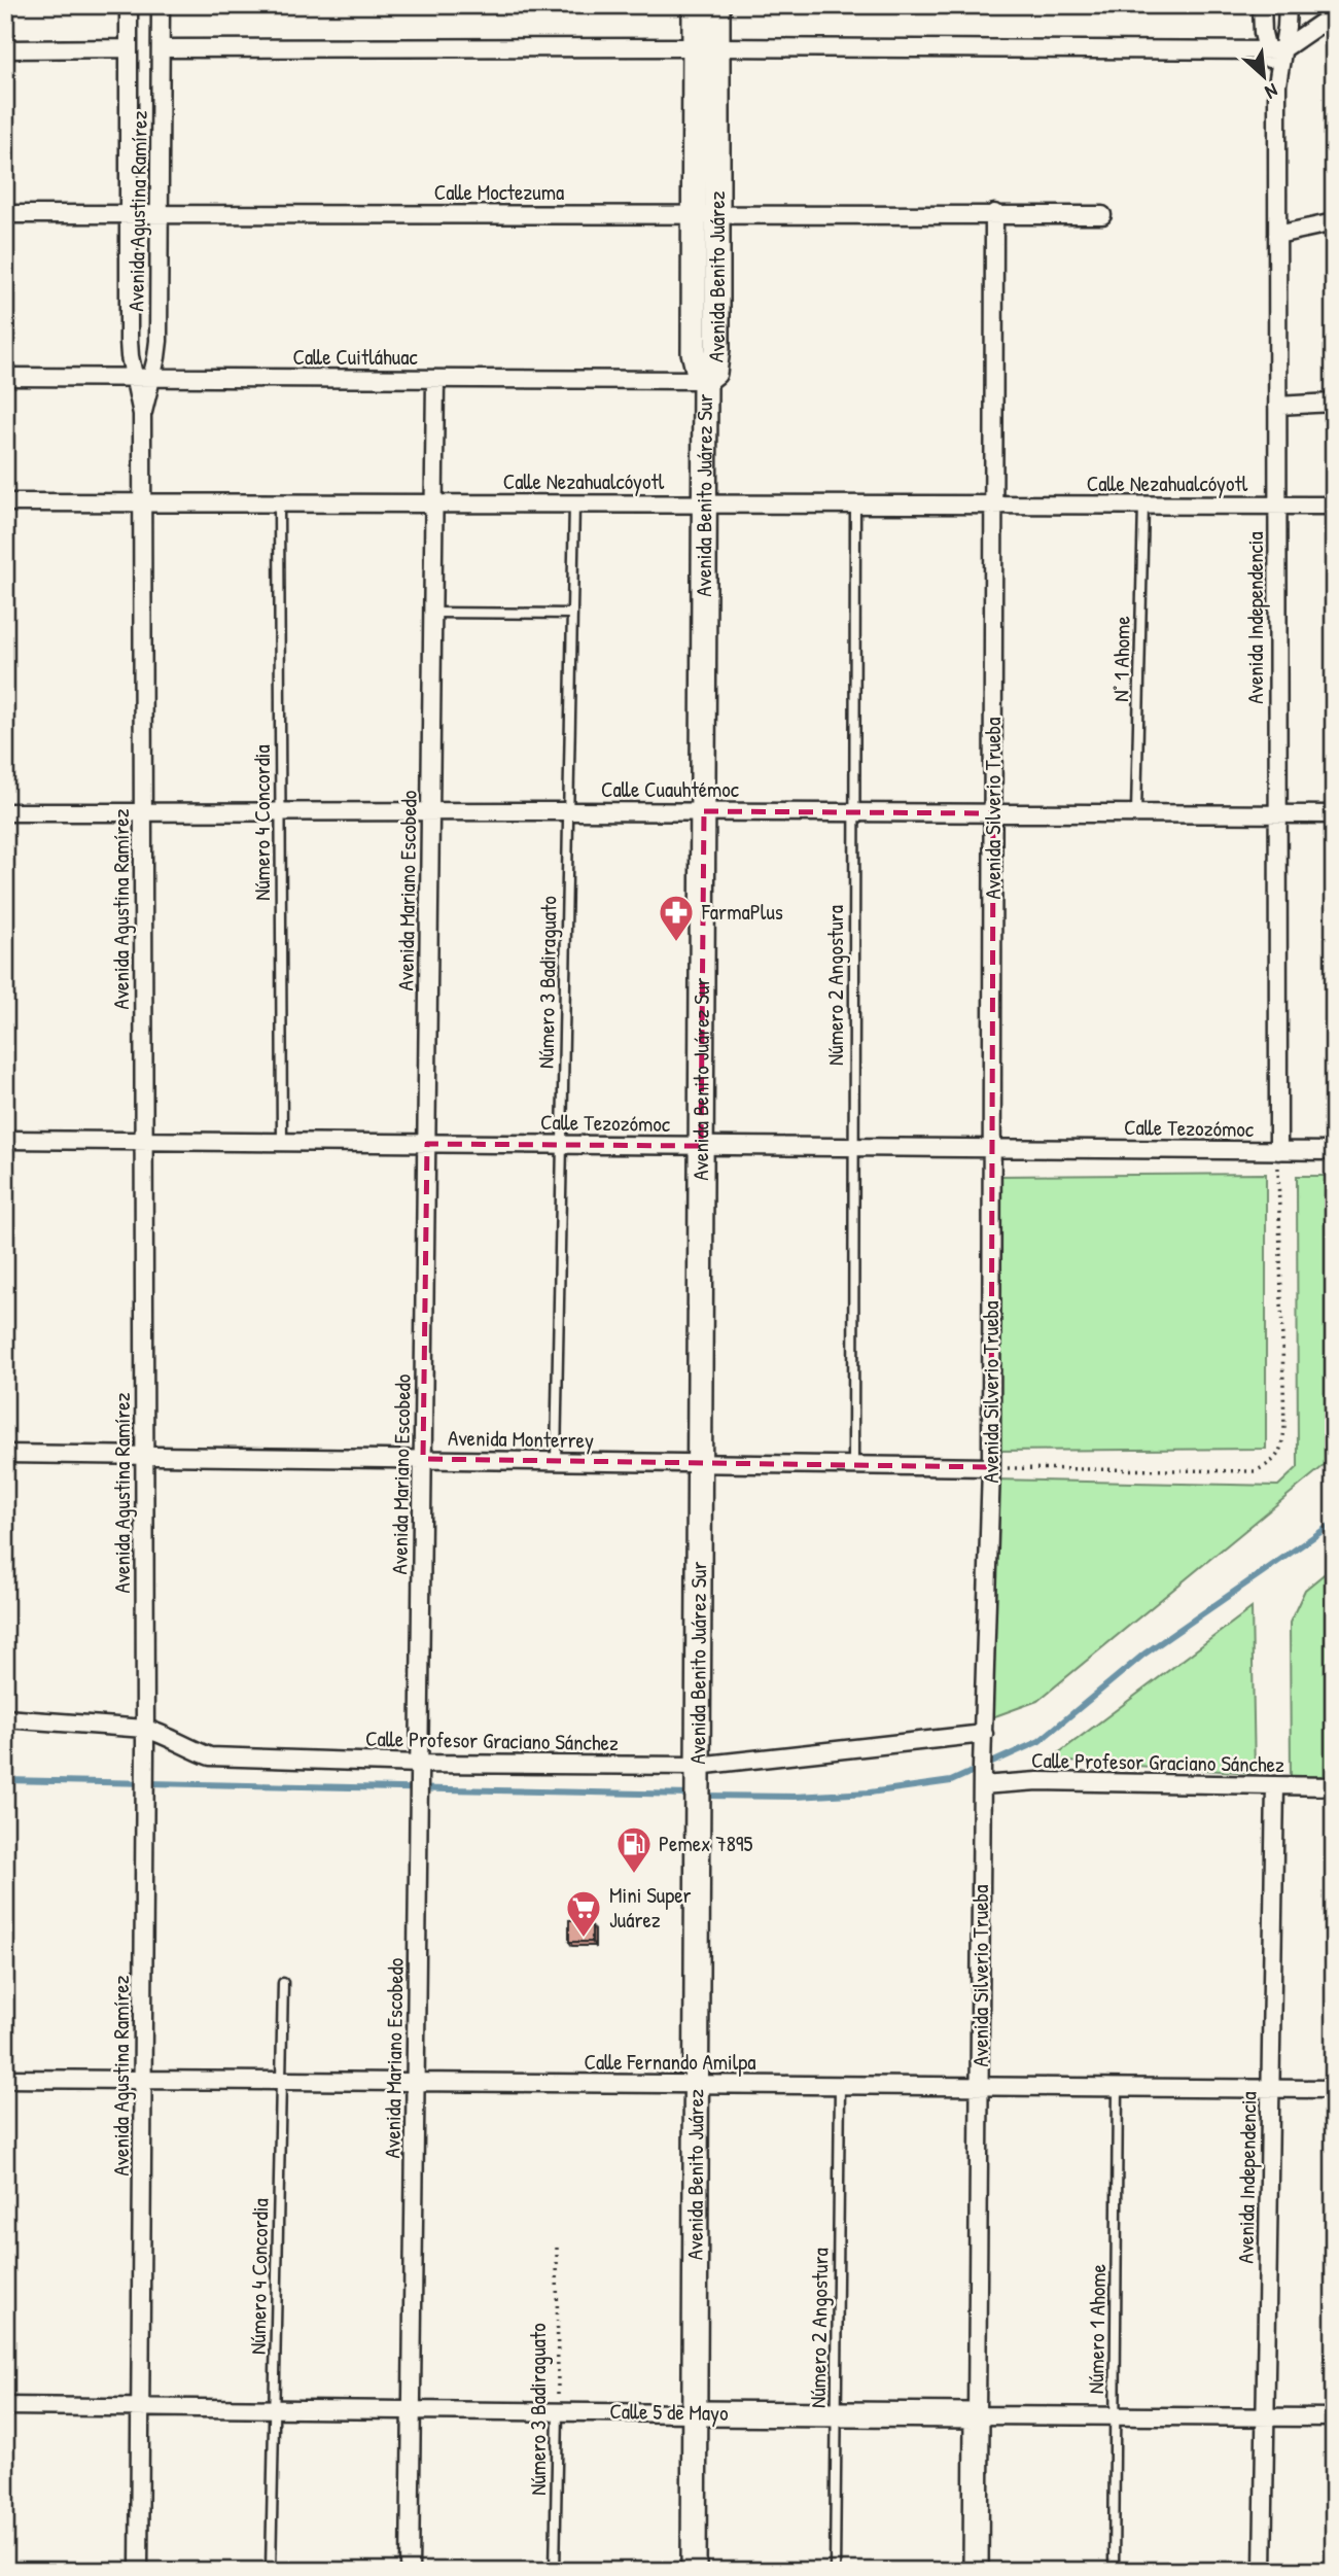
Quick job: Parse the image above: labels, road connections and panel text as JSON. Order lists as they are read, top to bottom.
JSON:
{
  "streets": {
    "street": [
      "Calle Moctezuma",
      "Avenida Agustina Ramírez",
      "Avenida Benito Juárez",
      "Calle Cuitláhuac",
      "Calle Nezahualcóyotl",
      "Avenida Benito Juárez Sur",
      "Avenida Independencia",
      "Calle Cuauhtémoc",
      "Avenida Silverio Trueba",
      "Avenida Mariano Escobedo",
      "Calle Tezozómoc",
      "Avenida Monterrey",
      "Calle Profesor Graciano Sánchez",
      "Calle Fernando Amilpa",
      "Calle 5 de Mayo"
    ],
    "lane": [
      "N° 1 Ahome",
      "Número 4 Concordia",
      "Número 3 Badiraguato",
      "Número 2 Angostura",
      "Número 1 Ahome"
    ]
  },
  "crossings": [
    ["Calle Moctezuma", "Avenida Agustina Ramírez"],
    ["Calle Moctezuma", "Avenida Benito Juárez"],
    ["Calle Moctezuma", "Avenida Silverio Trueba"],
    ["Avenida Agustina Ramírez", "Calle Cuitláhuac"],
    ["Avenida Agustina Ramírez", "Calle Nezahualcóyotl"],
    ["Avenida Agustina Ramírez", "Calle Cuauhtémoc"],
    ["Avenida Agustina Ramírez", "Calle Tezozómoc"],
    ["Avenida Agustina Ramírez", "Avenida Monterrey"],
    ["Avenida Agustina Ramírez", "Calle Profesor Graciano Sánchez"],
    ["Avenida Agustina Ramírez", "Calle Fernando Amilpa"],
    ["Avenida Agustina Ramírez", "Calle 5 de Mayo"],
    ["Avenida Benito Juárez", "Calle Cuitláhuac"],
    ["Avenida Benito Juárez", "Avenida Benito Juárez Sur"],
    ["Avenida Benito Juárez", "Calle Profesor Graciano Sánchez"],
    ["Avenida Benito Juárez", "Calle Fernando Amilpa"],
    ["Avenida Benito Juárez", "Calle 5 de Mayo"],
    ["Calle Cuitláhuac", "Avenida Benito Juárez Sur"],
    ["Calle Cuitláhuac", "Avenida Mariano Escobedo"],
    ["Calle Nezahualcóyotl", "Avenida Benito Juárez Sur"],
    ["Calle Nezahualcóyotl", "Avenida Independencia"],
    ["Calle Nezahualcóyotl", "N° 1 Ahome"],
    ["Calle Nezahualcóyotl", "Avenida Silverio Trueba"],
    ["Calle Nezahualcóyotl", "Número 4 Concordia"],
    ["Calle Nezahualcóyotl", "Avenida Mariano Escobedo"],
    ["Calle Nezahualcóyotl", "Número 3 Badiraguato"],
    ["Calle Nezahualcóyotl", "Número 2 Angostura"],
    ["Avenida Benito Juárez Sur", "Calle Cuauhtémoc"],
    ["Avenida Benito Juárez Sur", "Calle Tezozómoc"],
    ["Avenida Benito Juárez Sur", "Avenida Monterrey"],
    ["Avenida Benito Juárez Sur", "Calle Profesor Graciano Sánchez"],
    ["Avenida Independencia", "Calle Cuauhtémoc"],
    ["Avenida Independencia", "Calle Tezozómoc"],
    ["Avenida Independencia", "Calle Profesor Graciano Sánchez"],
    ["Avenida Independencia", "Calle Fernando Amilpa"],
    ["Avenida Independencia", "Calle 5 de Mayo"],
    ["N° 1 Ahome", "Calle Cuauhtémoc"],
    ["Calle Cuauhtémoc", "Avenida Silverio Trueba"],
    ["Calle Cuauhtémoc", "Número 4 Concordia"],
    ["Calle Cuauhtémoc", "Avenida Mariano Escobedo"],
    ["Calle Cuauhtémoc", "Número 3 Badiraguato"],
    ["Calle Cuauhtémoc", "Número 2 Angostura"],
    ["Avenida Silverio Trueba", "Calle Tezozómoc"],
    ["Avenida Silverio Trueba", "Avenida Monterrey"],
    ["Avenida Silverio Trueba", "Calle Profesor Graciano Sánchez"],
    ["Avenida Silverio Trueba", "Calle Fernando Amilpa"],
    ["Avenida Silverio Trueba", "Calle 5 de Mayo"],
    ["Número 4 Concordia", "Calle Tezozómoc"],
    ["Número 4 Concordia", "Calle Fernando Amilpa"],
    ["Número 4 Concordia", "Calle 5 de Mayo"],
    ["Avenida Mariano Escobedo", "Calle Tezozómoc"],
    ["Avenida Mariano Escobedo", "Avenida Monterrey"],
    ["Avenida Mariano Escobedo", "Calle Profesor Graciano Sánchez"],
    ["Avenida Mariano Escobedo", "Calle Fernando Amilpa"],
    ["Avenida Mariano Escobedo", "Calle 5 de Mayo"],
    ["Número 3 Badiraguato", "Calle Tezozómoc"],
    ["Número 3 Badiraguato", "Avenida Monterrey"],
    ["Número 3 Badiraguato", "Calle 5 de Mayo"],
    ["Número 2 Angostura", "Calle Tezozómoc"],
    ["Número 2 Angostura", "Avenida Monterrey"],
    ["Número 2 Angostura", "Calle Fernando Amilpa"],
    ["Número 2 Angostura", "Calle 5 de Mayo"],
    ["Calle Fernando Amilpa", "Número 1 Ahome"],
    ["Número 1 Ahome", "Calle 5 de Mayo"]
  ],
  "places": {
    "pharmacy": ["FarmaPlus"],
    "fuel station": ["Pemex 7895"],
    "supermarket": ["Mini Super Juárez"]
  },
  "north": "bottom right"
}
